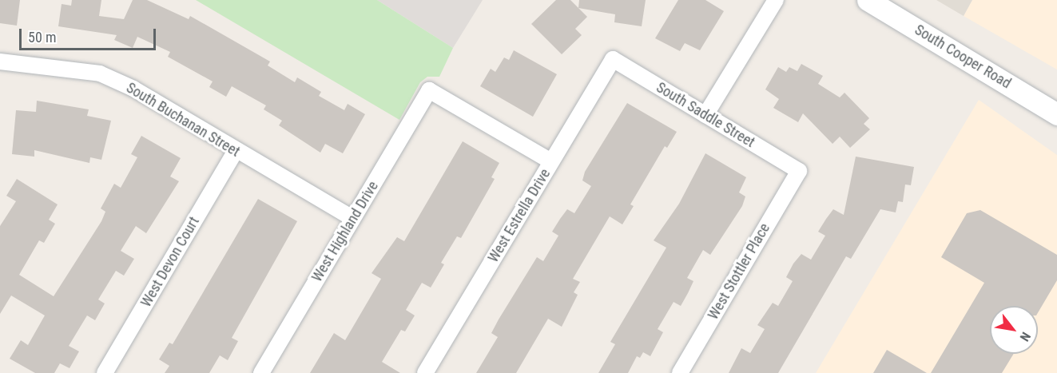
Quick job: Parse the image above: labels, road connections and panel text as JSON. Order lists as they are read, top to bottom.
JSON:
{
  "streets": {
    "main road": ["South Cooper Road"],
    "street": [
      "South Saddle Street",
      "South Buchanan Street",
      "West Estrella Drive",
      "West Highland Drive",
      "West Devon Court",
      "West Stottler Place"
    ]
  },
  "crossings": [
    ["South Saddle Street", "West Estrella Drive"],
    ["South Saddle Street", "West Stottler Place"],
    ["South Buchanan Street", "West Highland Drive"],
    ["South Buchanan Street", "West Devon Court"],
    ["West Estrella Drive", "West Highland Drive"]
  ],
  "scale_bar": "50 m",
  "north": "bottom right"
}
